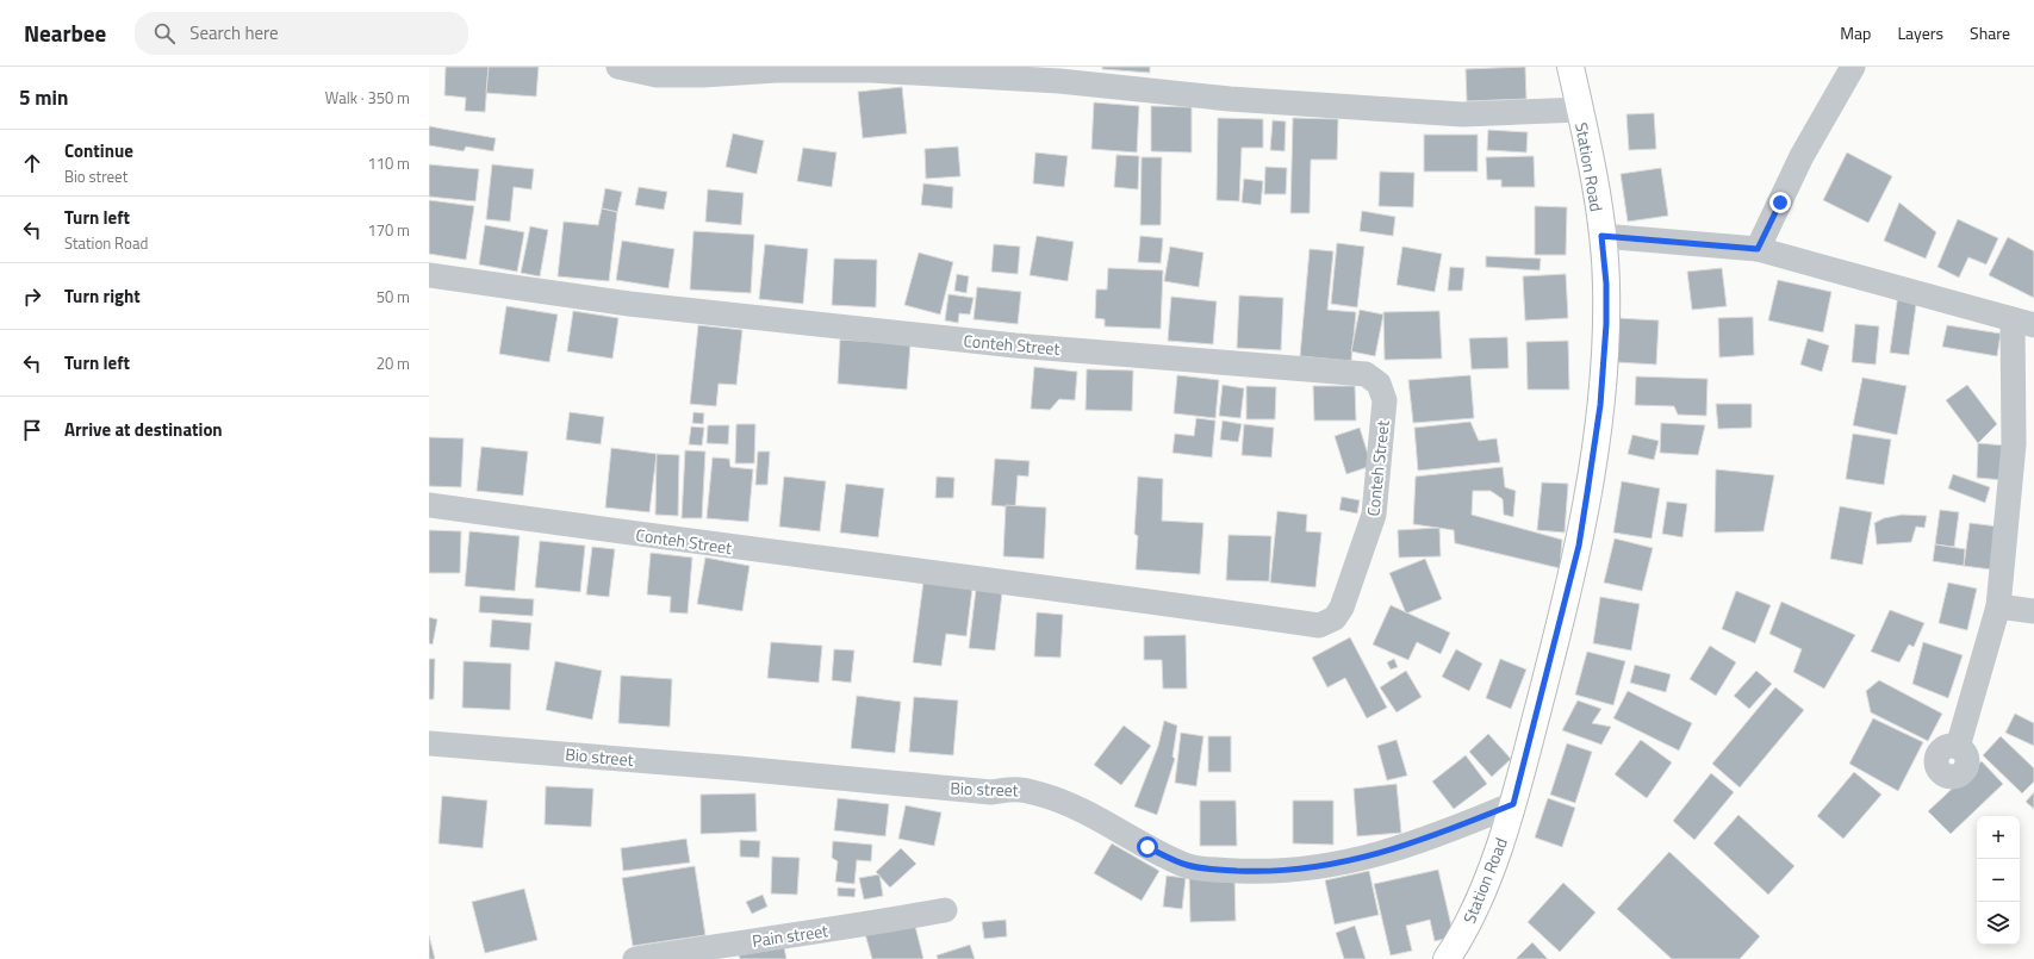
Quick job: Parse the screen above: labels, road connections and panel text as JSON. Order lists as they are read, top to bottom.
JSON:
{
  "streets": {
    "main road": ["Station Road"],
    "street": ["Conteh Street", "Bio street", "Pain street"]
  },
  "crossings": [
    ["Station Road", "Bio street"]
  ],
  "page": {
    "header": "Nearbee",
    "search": "Search here",
    "nav": ["Map", "Layers", "Share"],
    "heading": ["5 min", "Walk · 350 m"],
    "list": [
      ["Continue", "Bio street", "110 m"],
      ["Turn left", "Station Road", "170 m"],
      ["Turn right", "50 m"],
      ["Turn left", "20 m"],
      "Arrive at destination"
    ],
    "map_buttons": ["+", "−"]
  }
}
